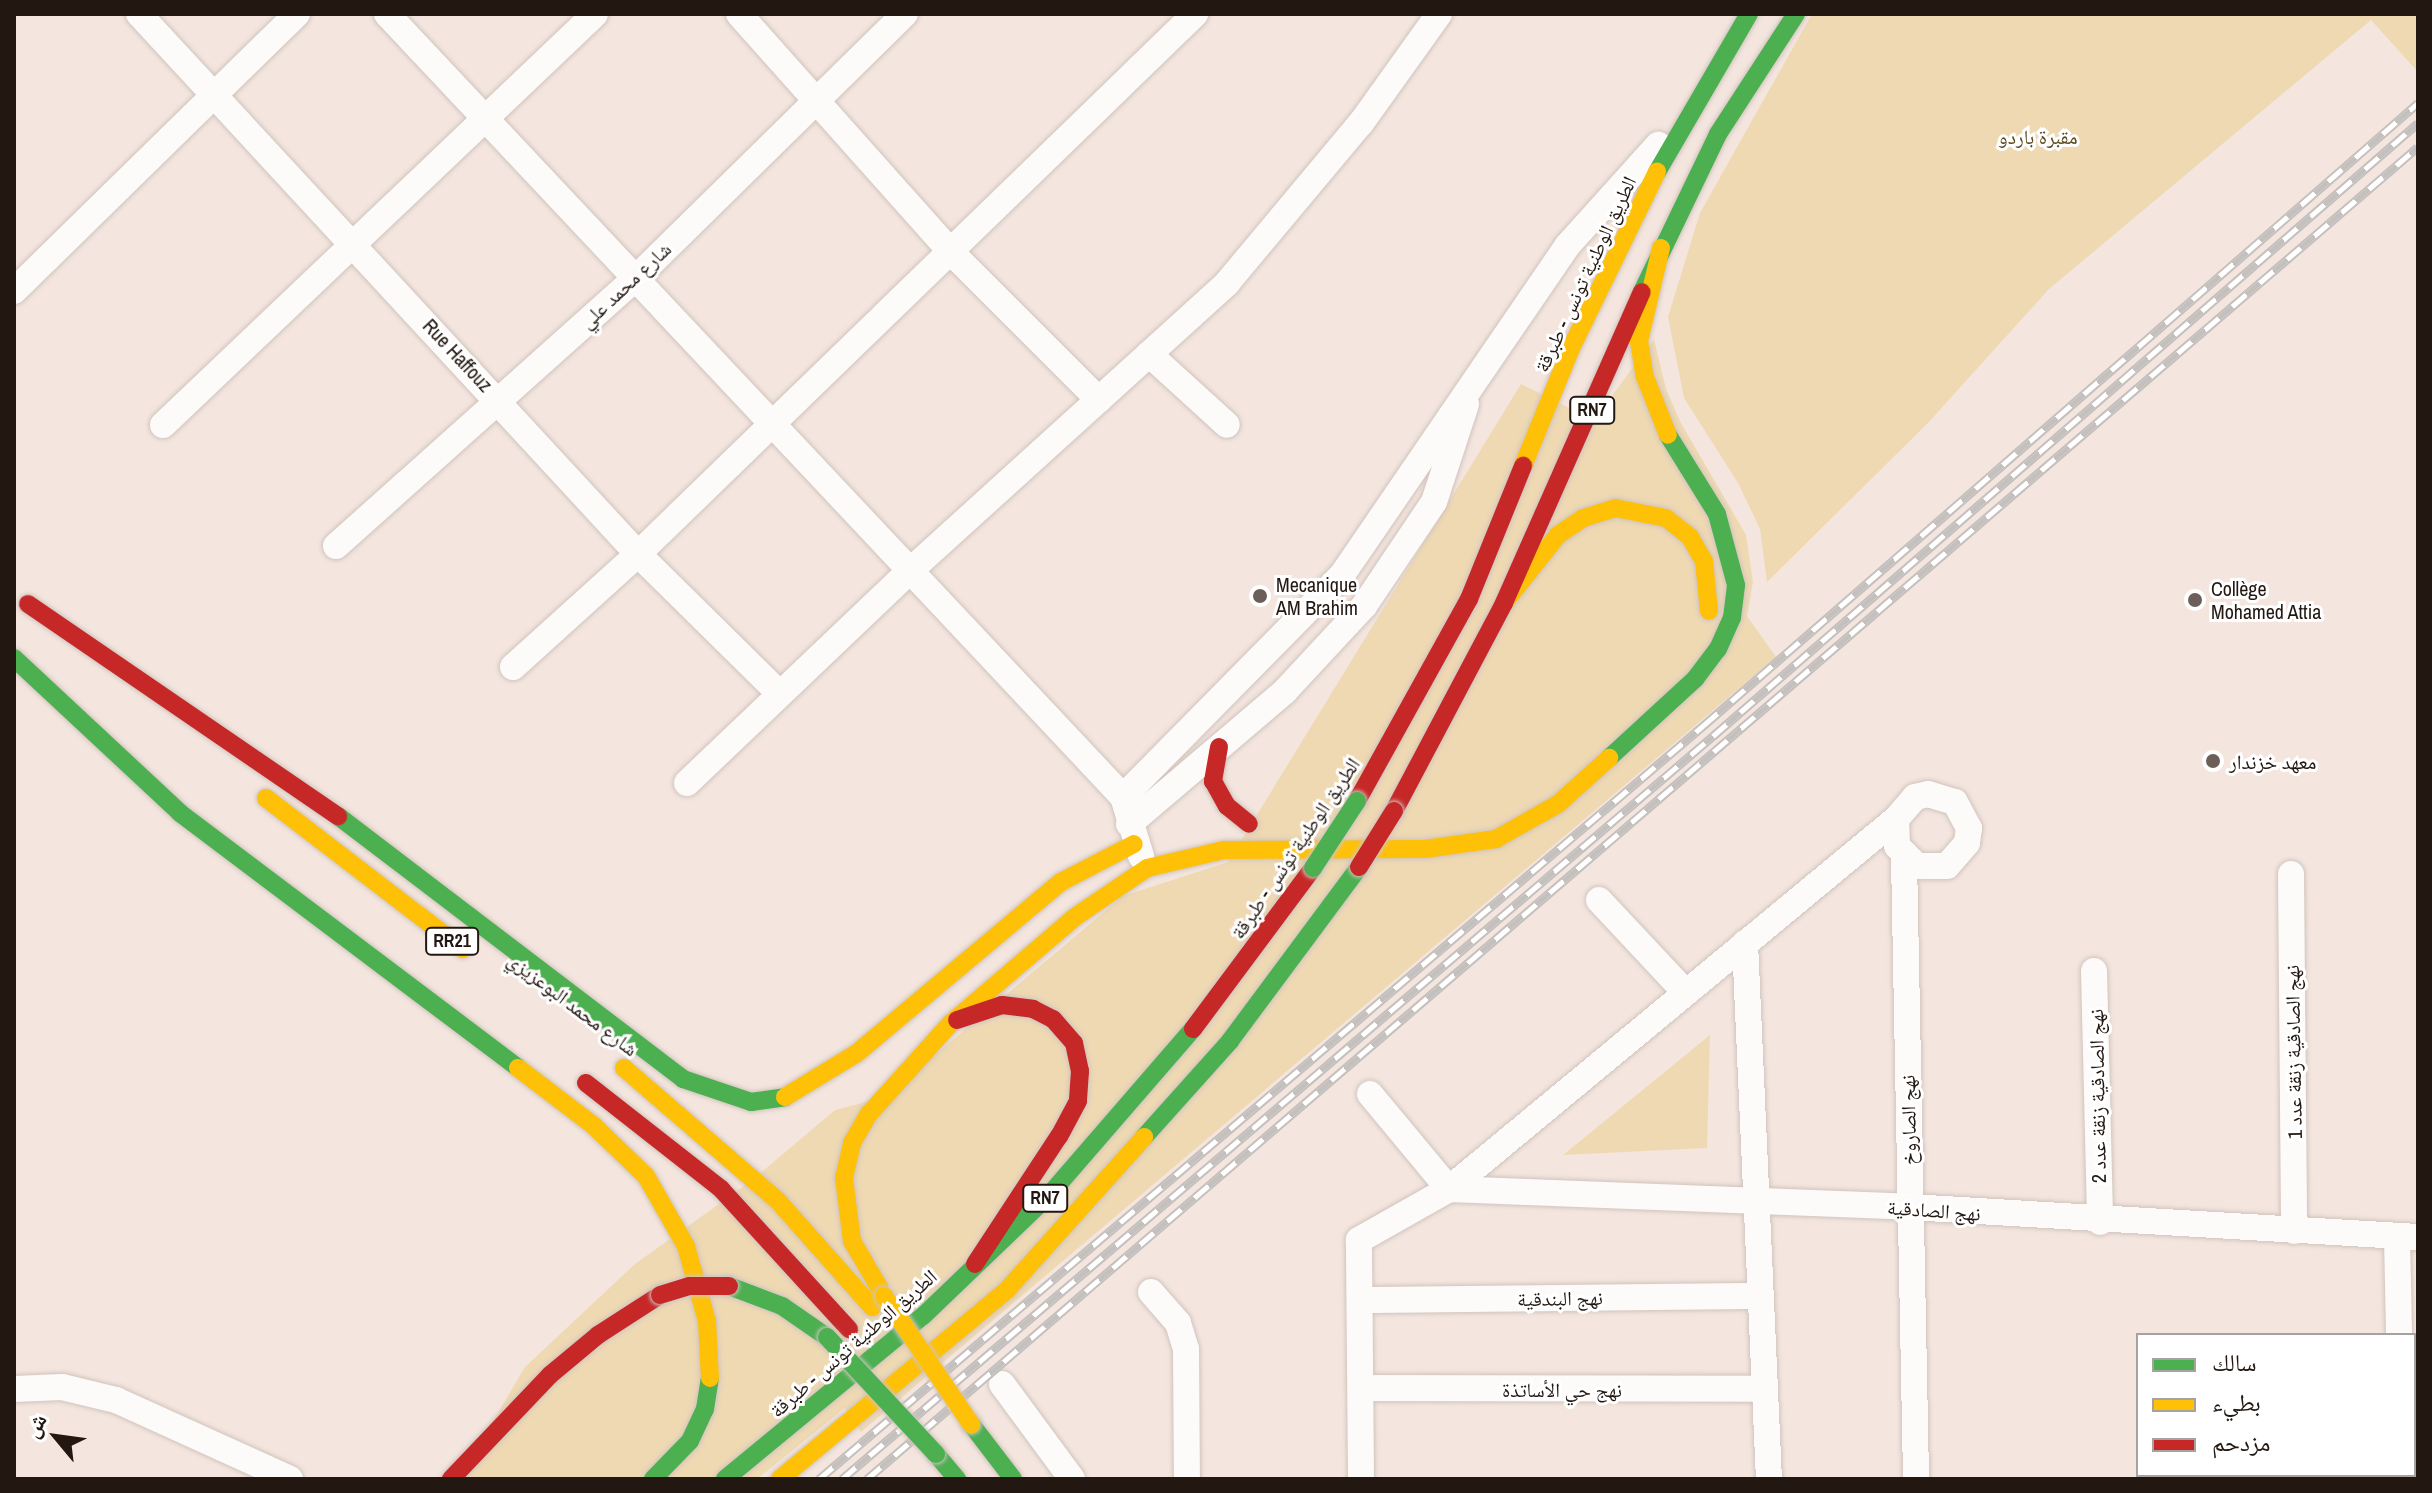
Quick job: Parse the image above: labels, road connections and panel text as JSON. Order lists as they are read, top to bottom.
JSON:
{
  "streets": {
    "main road": [
      "الطريق الوطنية تونس - طبرقة",
      "RN7",
      "RR21",
      "شارع محمد البوعزيزي"
    ],
    "street": [
      "شارع محمد علي",
      "Rue Haffouz",
      "نهج الصادقية زنقة عدد 1",
      "نهج الصادقية زنقة عدد 2",
      "نهج الصاروخ",
      "نهج الصادقية",
      "نهج البندقية",
      "نهج حي الأساتذة"
    ]
  },
  "crossings": [
    ["شارع محمد علي", "Rue Haffouz"],
    ["نهج الصادقية زنقة عدد 1", "نهج الصادقية"],
    ["نهج الصادقية زنقة عدد 2", "نهج الصادقية"],
    ["نهج الصاروخ", "نهج الصادقية"]
  ],
  "parks": ["مقبرة باردو"],
  "places": ["Mecanique AM Brahim", "Collège Mohamed Attia", "معهد خزندار"],
  "legend": ["سالك", "بطيء", "مزدحم"],
  "north": "top left"
}
